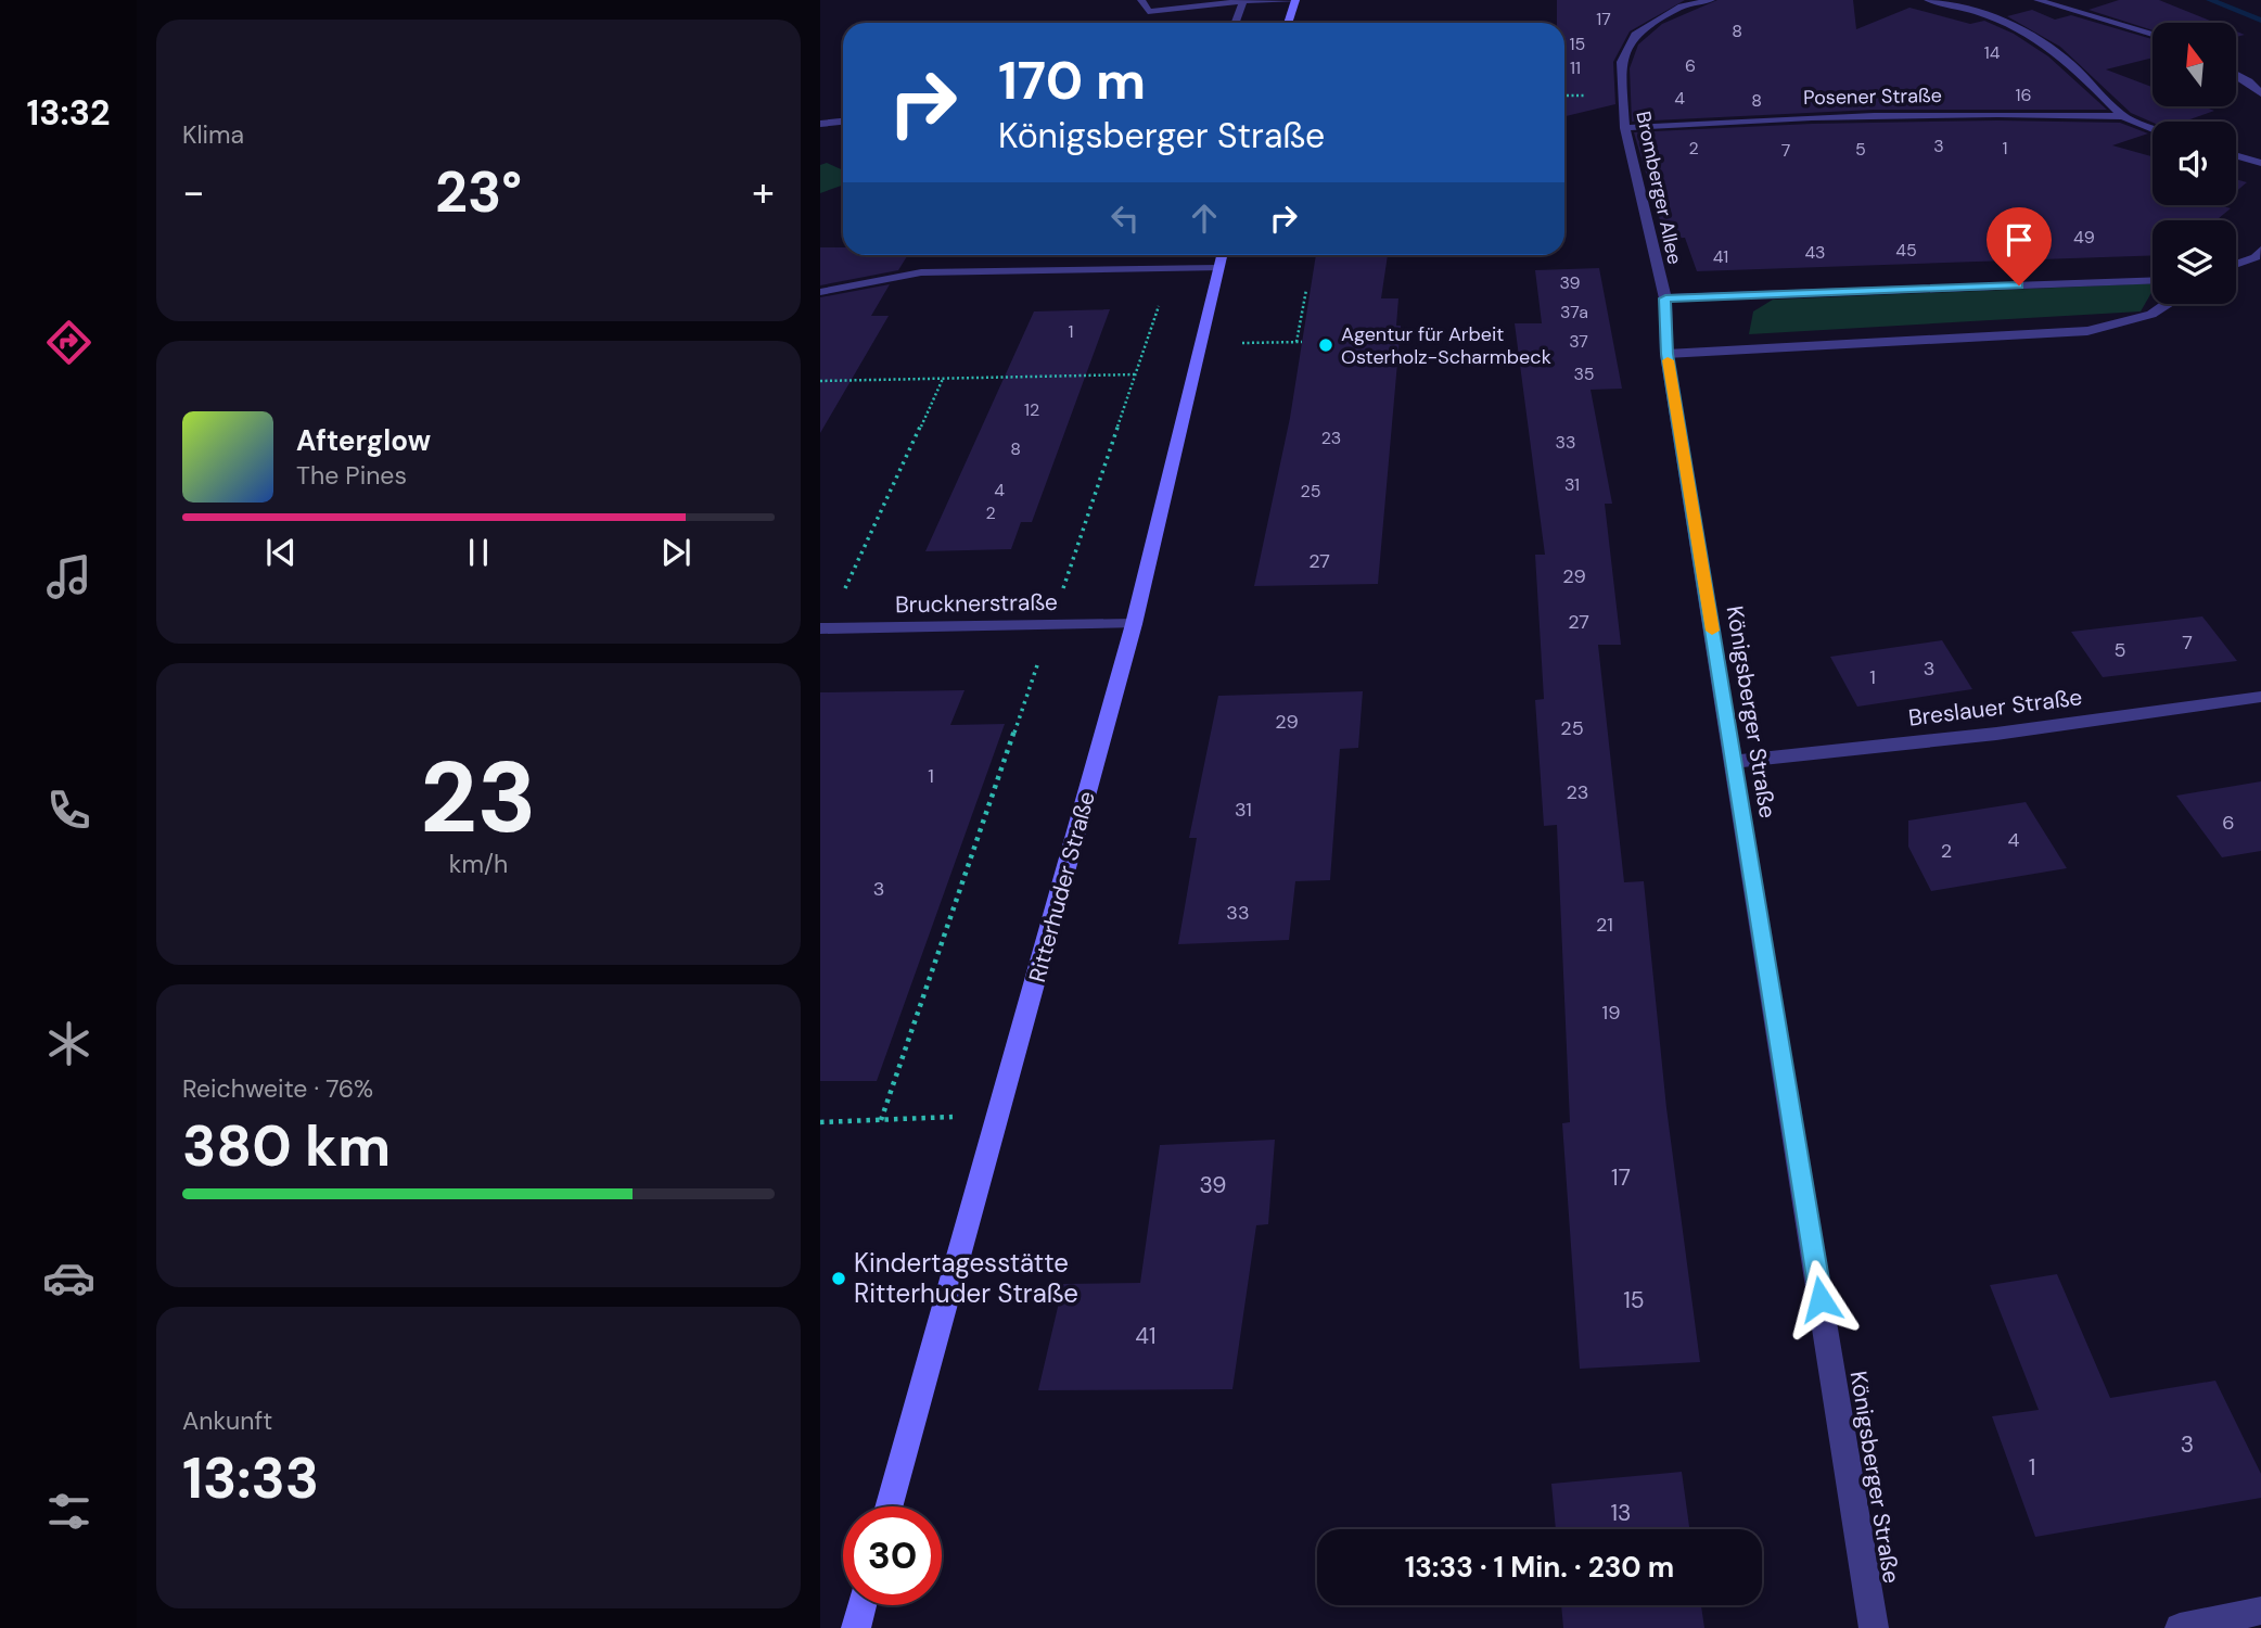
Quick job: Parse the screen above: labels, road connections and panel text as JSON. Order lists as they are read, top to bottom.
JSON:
{
  "streets": {
    "street": [
      "Posener Straße",
      "Bromberger Allee",
      "Brucknerstraße",
      "Breslauer Straße",
      "Königsberger Straße",
      "Ritterhuder Straße"
    ]
  },
  "crossings": [
    ["Posener Straße", "Bromberger Allee"],
    ["Bromberger Allee", "Königsberger Straße"],
    ["Brucknerstraße", "Ritterhuder Straße"],
    ["Breslauer Straße", "Königsberger Straße"]
  ],
  "places": ["Agentur für Arbeit Osterholz-Scharmbeck", "Kindertagesstätte Ritterhuder Straße"],
  "house_numbers": [
    "17",
    "8",
    "15",
    "14",
    "6",
    "11",
    "16",
    "4",
    "8",
    "3",
    "2",
    "1",
    "5",
    "7",
    "49",
    "45",
    "43",
    "41",
    "39",
    "37a",
    "1",
    "37",
    "35",
    "12",
    "23",
    "33",
    "8",
    "31",
    "4",
    "25",
    "2",
    "27",
    "29",
    "27",
    "7",
    "5",
    "3",
    "1",
    "29",
    "25",
    "1",
    "23",
    "31",
    "6",
    "4",
    "2",
    "3",
    "33",
    "21",
    "19",
    "17",
    "39",
    "15",
    "41",
    "3",
    "1",
    "13"
  ],
  "north": "top",
  "page": {
    "tabs": "13:32",
    "tile": [
      "Klima",
      ["23", "km/h"],
      ["Reichweite · 76%", "380 km"],
      ["Ankunft", "13:33"]
    ],
    "turn": ["170 m", "Königsberger Straße"],
    "heat": ["−", "23°", "+"],
    "song": ["Afterglow", "The Pines"],
    "limit": "30",
    "trip": "13:33 · 1 Min. · 230 m"
  }
}
